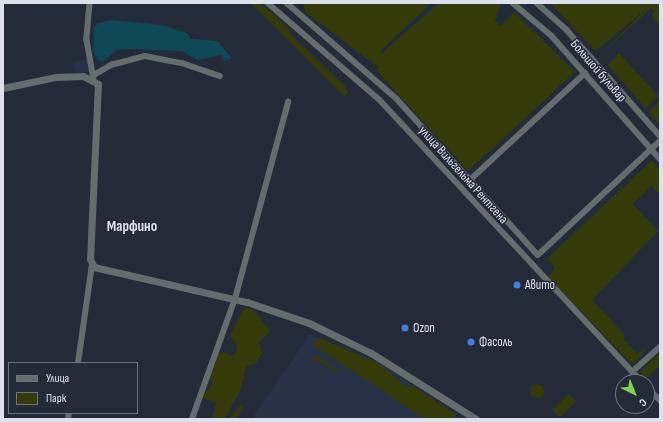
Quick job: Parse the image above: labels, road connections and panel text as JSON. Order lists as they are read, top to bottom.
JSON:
{
  "streets": {
    "street": ["Большой бульвар", "улица Вильгельма Рентгена"]
  },
  "crossings": [
    ["Большой бульвар", "улица Вильгельма Рентгена"]
  ],
  "districts": ["Марфино"],
  "places": ["Авито", "Ozon", "Фасоль"],
  "legend": ["Улица", "Парк"],
  "north": "bottom right"
}
